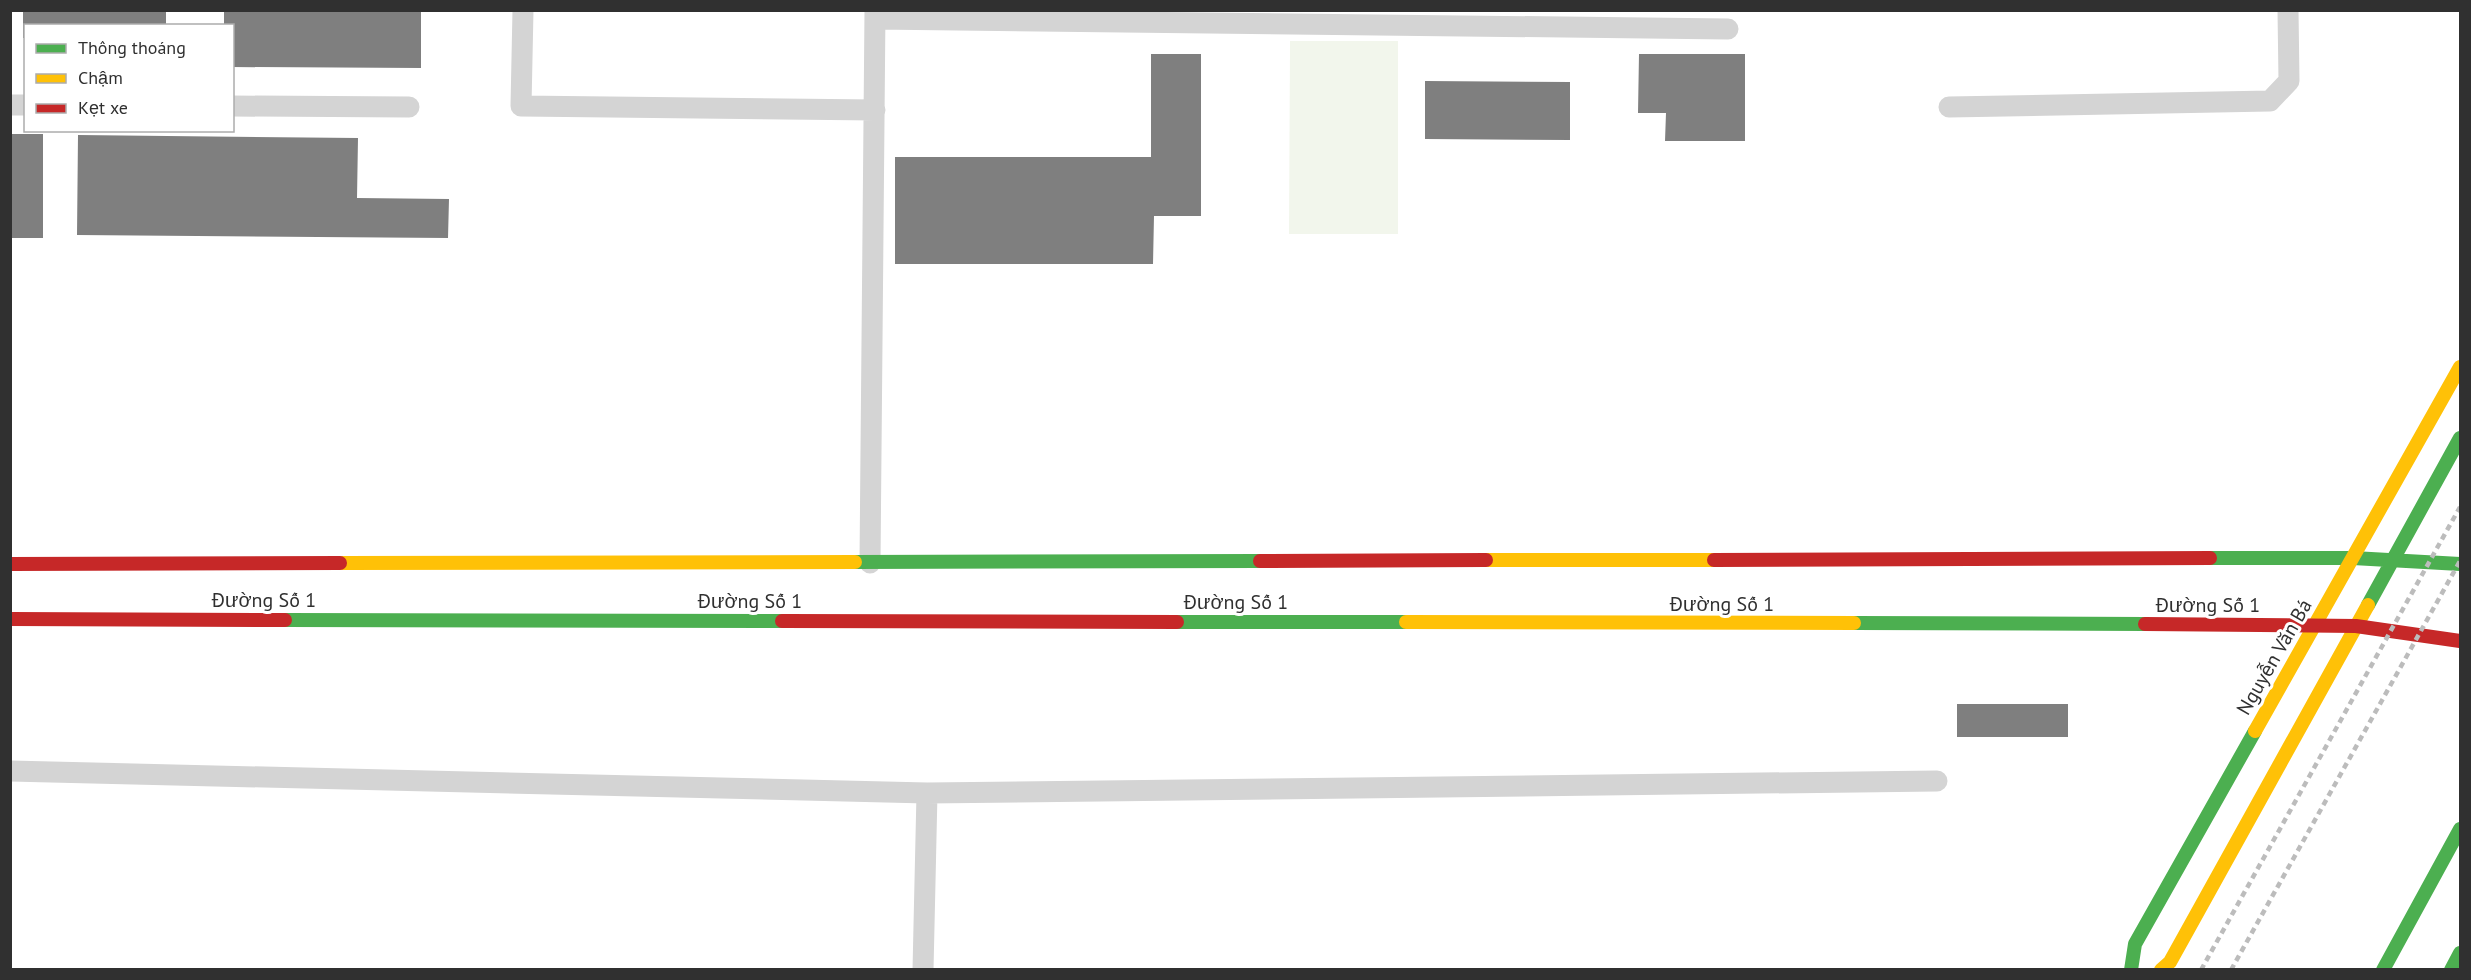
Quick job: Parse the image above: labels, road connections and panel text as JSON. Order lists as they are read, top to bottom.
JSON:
{
  "streets": {
    "main road": ["Đường Số 1", "Nguyễn Văn Bá"]
  },
  "crossings": [
    ["Đường Số 1", "Nguyễn Văn Bá"]
  ],
  "legend": ["Thông thoáng", "Chậm", "Kẹt xe"]
}
